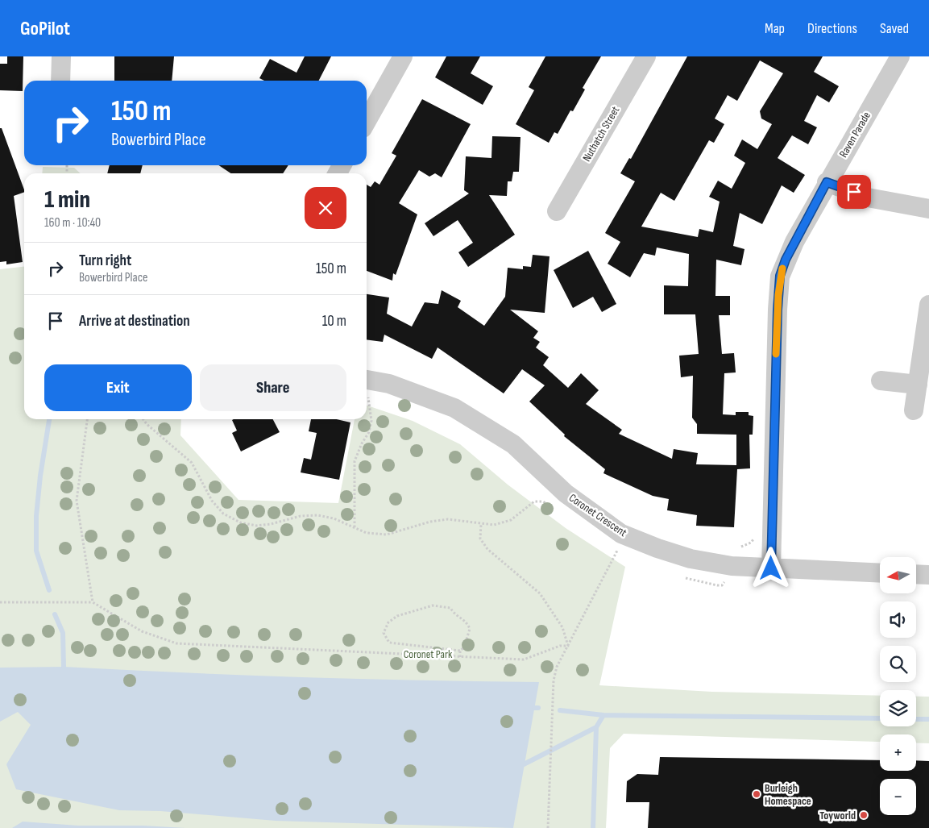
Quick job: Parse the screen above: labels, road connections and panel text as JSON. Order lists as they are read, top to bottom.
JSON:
{
  "streets": {
    "street": ["Nuthatch Street", "Raven Parade", "Coronet Crescent"]
  },
  "crossings": [
    ["Raven Parade", "Coronet Crescent"]
  ],
  "parks": ["Coronet Park"],
  "places": ["Burleigh Homespace", "Toyworld"],
  "north": "left",
  "page": {
    "header": "GoPilot",
    "nav": ["Map", "Directions", "Saved"],
    "turn": ["150 m", "Bowerbird Place"],
    "heading": ["1 min", "160 m · 10:40"],
    "list": [
      {
        "name": "Turn right",
        "note": "Bowerbird Place",
        "value": "150 m"
      },
      {
        "name": "Arrive at destination",
        "value": "10 m"
      }
    ],
    "buttons": ["Exit", "Share"],
    "map_buttons": ["+", "−"]
  }
}
